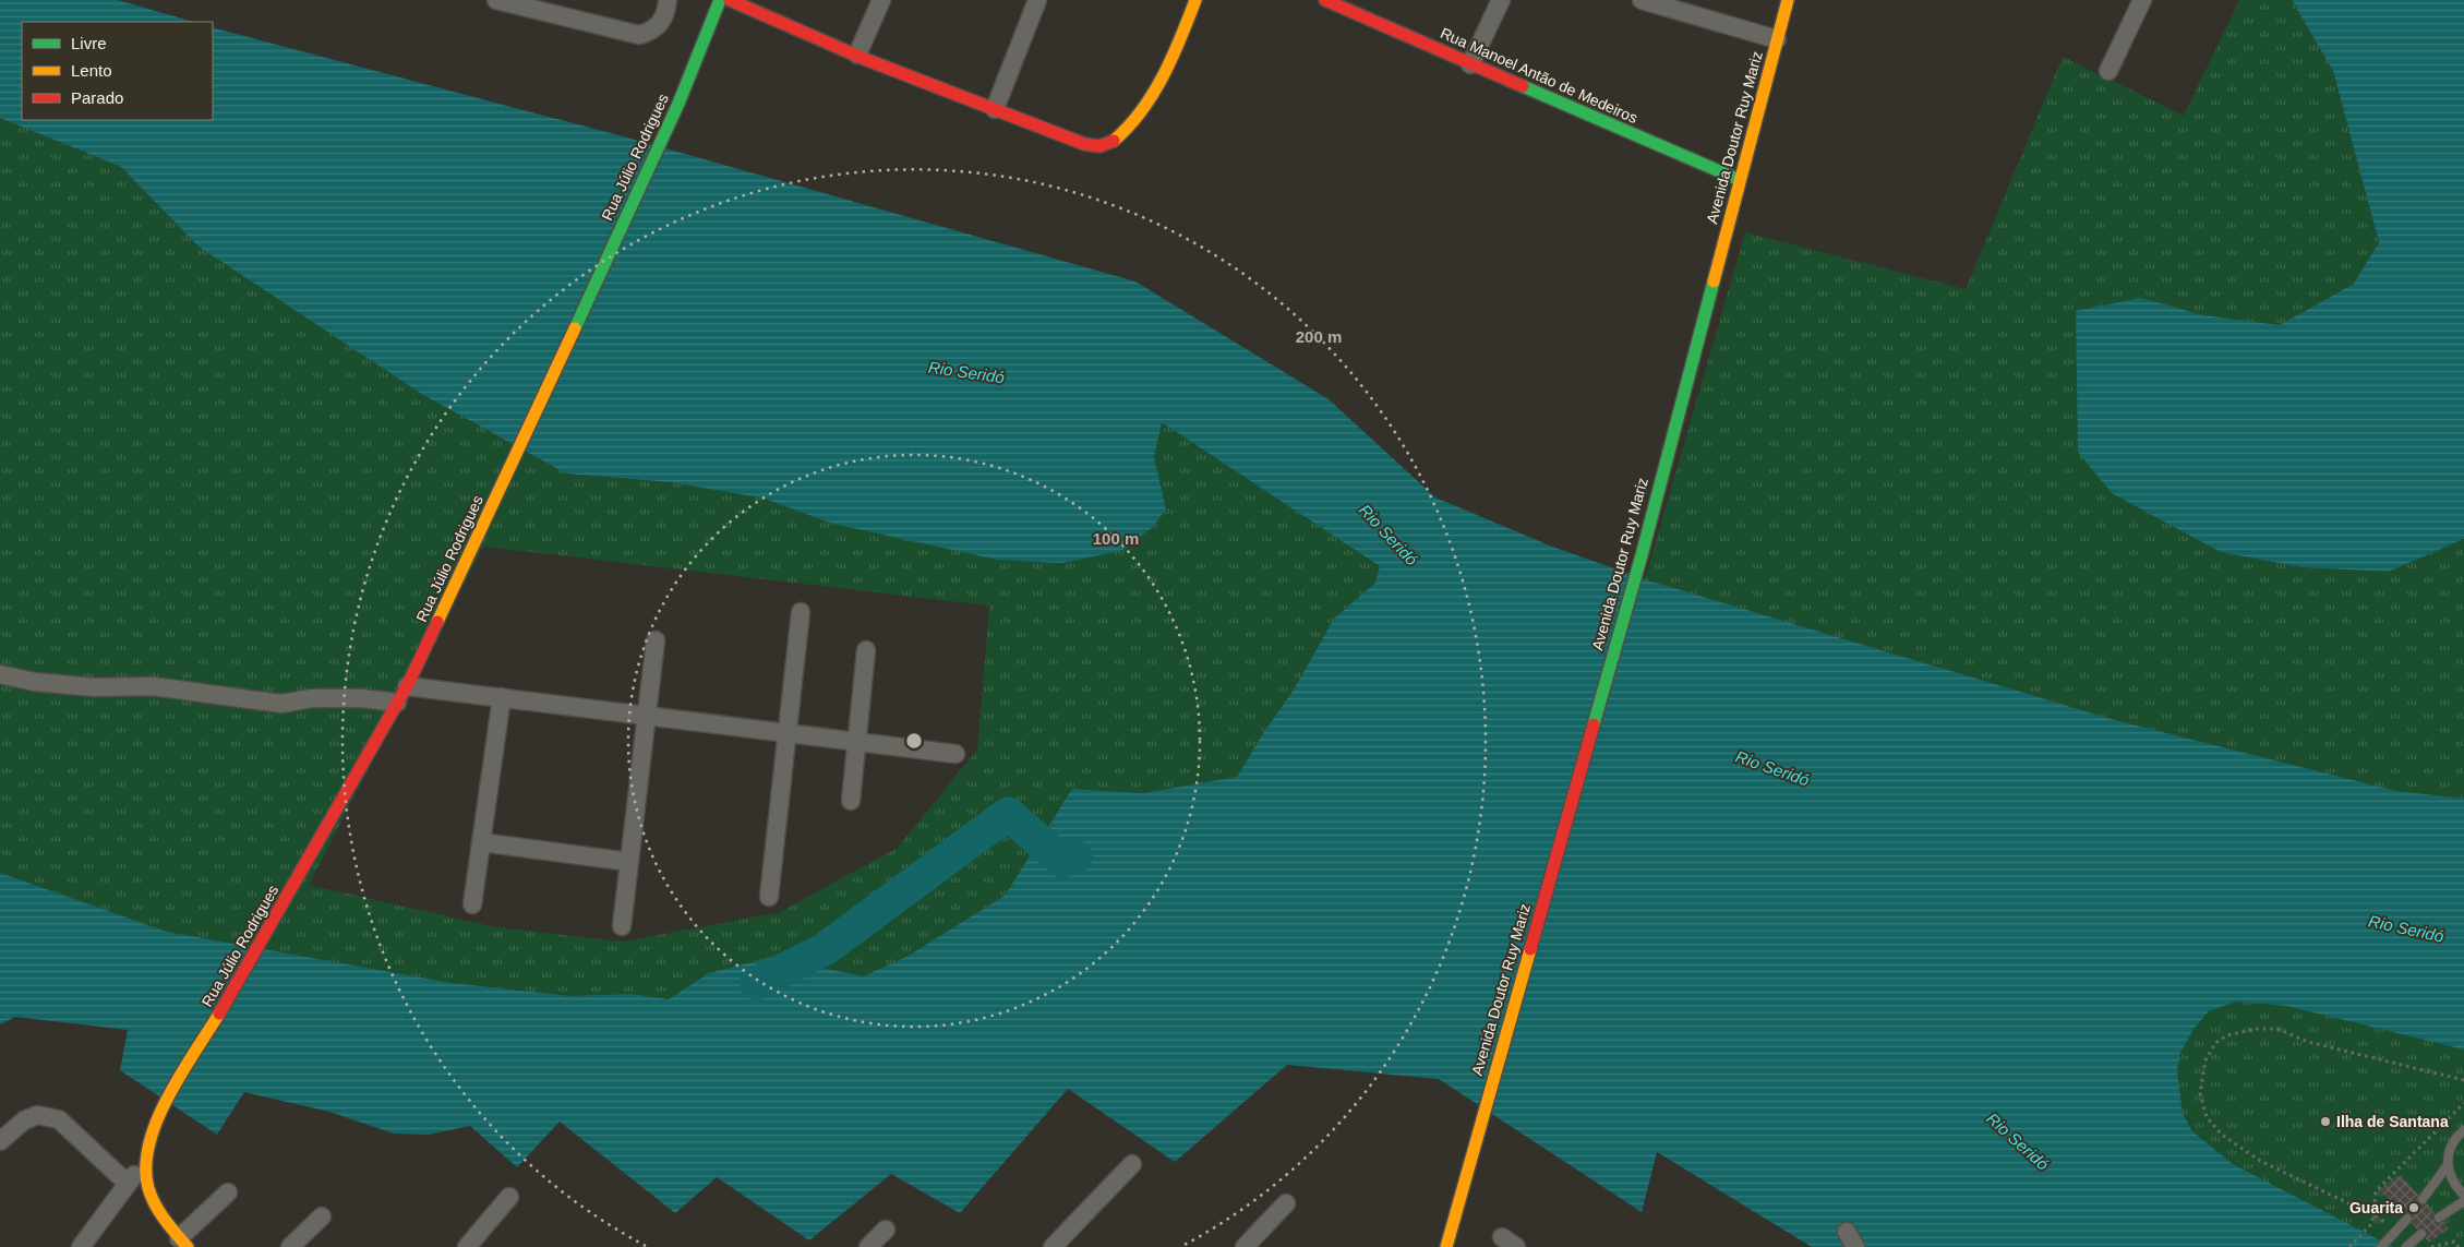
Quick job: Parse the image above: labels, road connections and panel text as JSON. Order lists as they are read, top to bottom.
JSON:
{
  "streets": {
    "main road": ["Rua Manoel Antão de Medeiros", "Avenida Doutor Ruy Mariz", "Rua Júlio Rodrigues"]
  },
  "crossings": [
    ["Rua Manoel Antão de Medeiros", "Avenida Doutor Ruy Mariz"]
  ],
  "water": ["Rio Seridó"],
  "places": ["Ilha de Santana", "Guarita"],
  "legend": ["Livre", "Lento", "Parado"],
  "rings": ["200 m", "100 m"]
}
